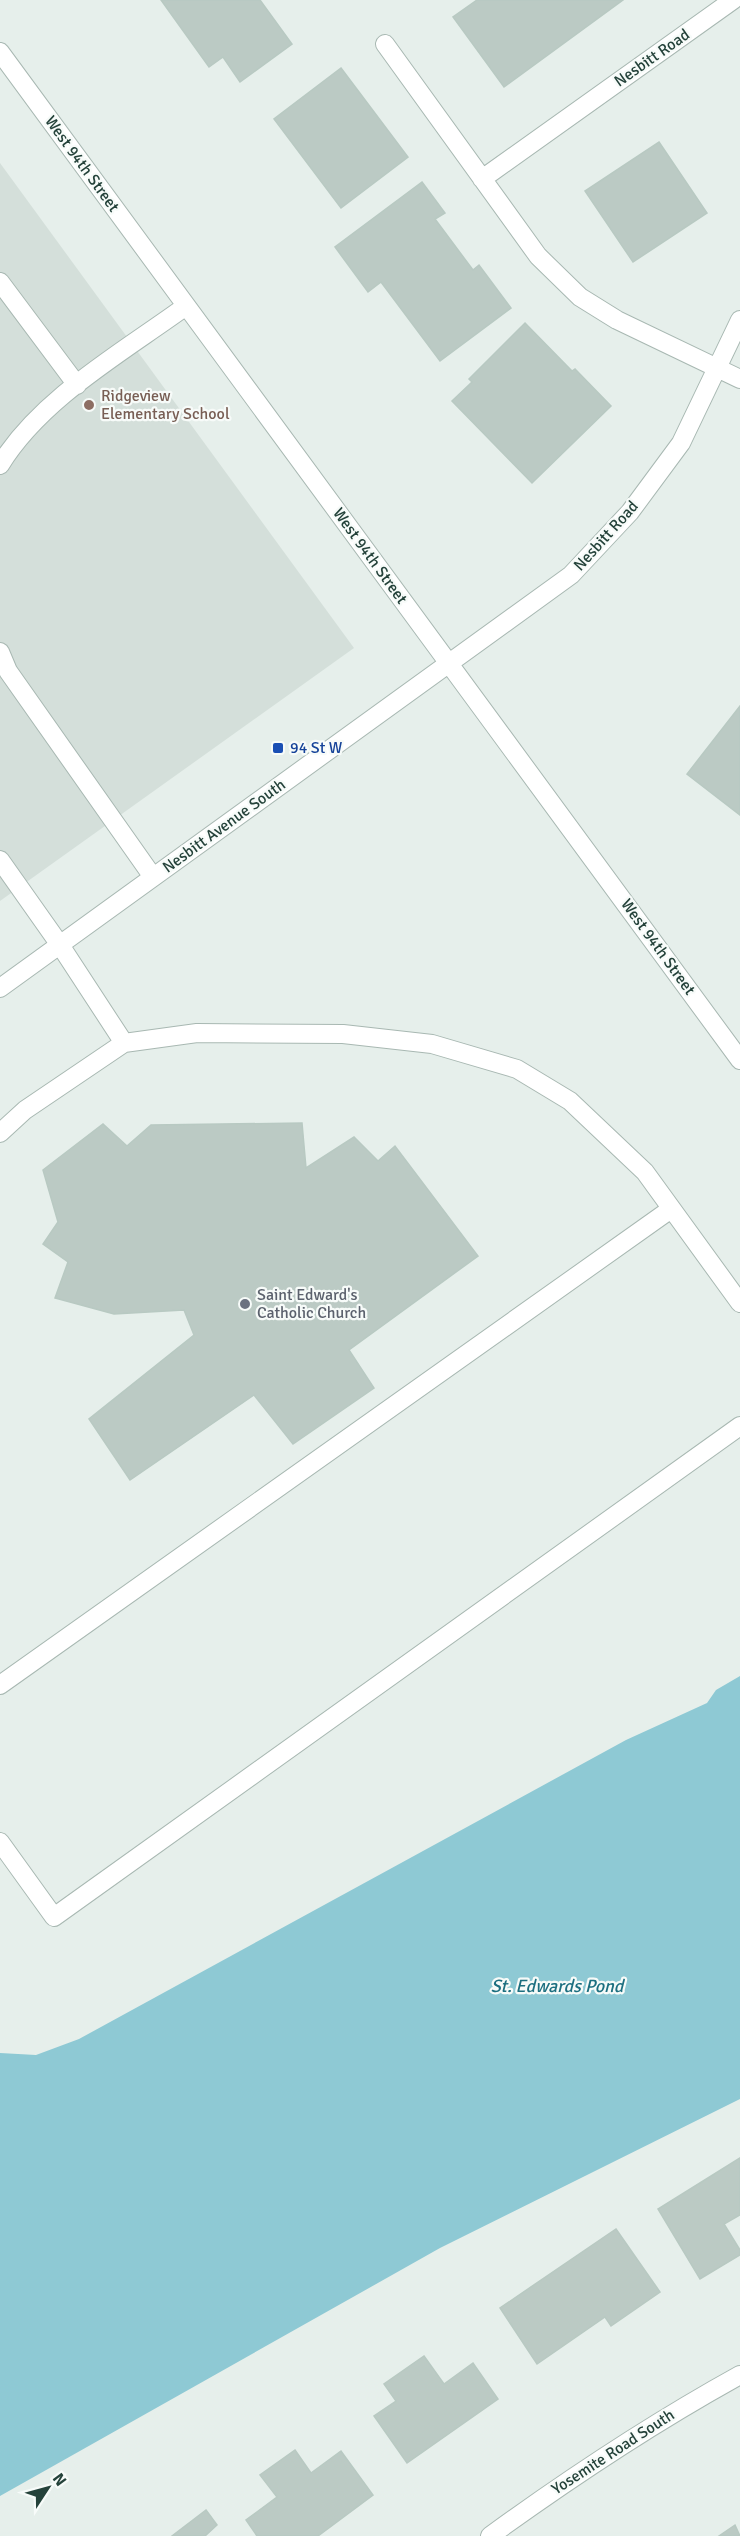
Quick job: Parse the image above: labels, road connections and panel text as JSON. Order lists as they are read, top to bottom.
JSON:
{
  "streets": {
    "street": [
      "Nesbitt Road",
      "West 94th Street",
      "Nesbitt Avenue South",
      "Yosemite Road South"
    ]
  },
  "crossings": [
    ["Nesbitt Road", "West 94th Street"],
    ["Nesbitt Road", "Nesbitt Avenue South"],
    ["West 94th Street", "Nesbitt Avenue South"]
  ],
  "water": ["St. Edwards Pond"],
  "places": {
    "other": ["Ridgeview Elementary School", "Saint Edward's Catholic Church"],
    "transit": ["94 St W"]
  },
  "north": "top right"
}
